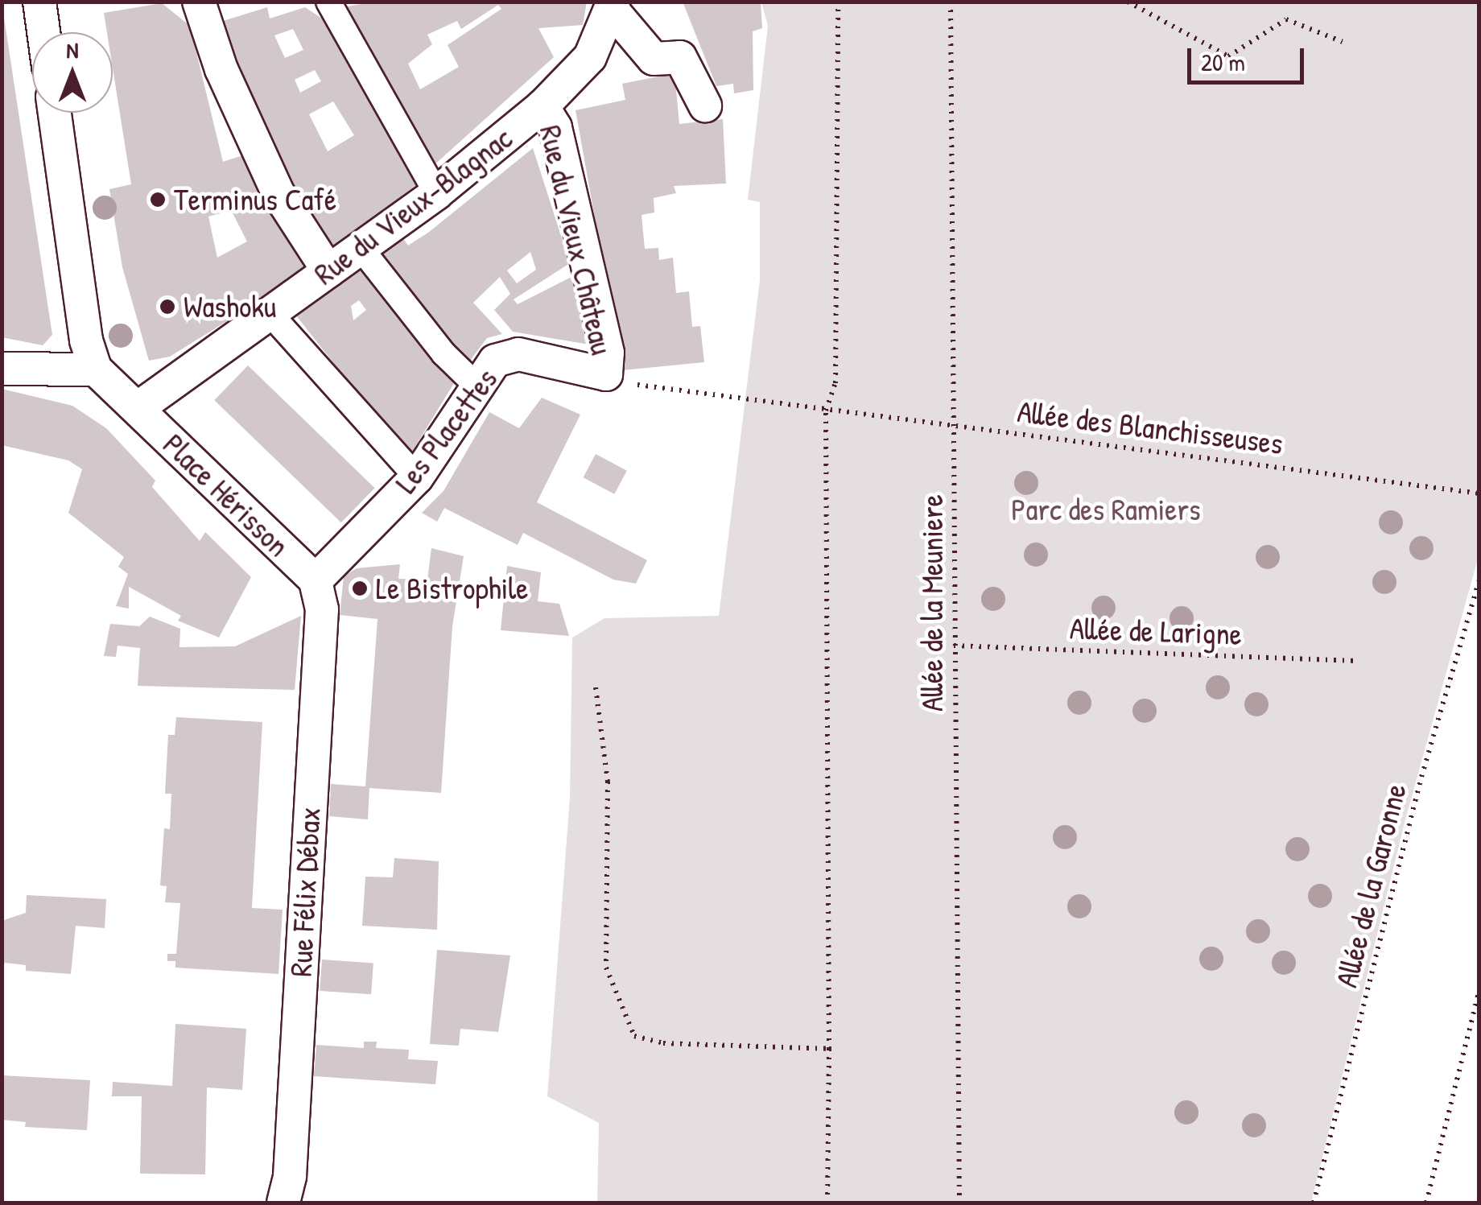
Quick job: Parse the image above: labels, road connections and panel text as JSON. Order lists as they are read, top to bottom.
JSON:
{
  "streets": {
    "street": [
      "Rue du Vieux-Blagnac",
      "Rue du Vieux Château",
      "Les Placettes",
      "Place Hérisson",
      "Rue Félix Débax"
    ],
    "path": [
      "Allée des Blanchisseuses",
      "Allée de la Meuniere",
      "Allée de Larigne",
      "Allée de la Garonne"
    ]
  },
  "crossings": [
    ["Rue du Vieux-Blagnac", "Rue du Vieux Château"],
    ["Rue du Vieux-Blagnac", "Place Hérisson"],
    ["Rue du Vieux Château", "Les Placettes"],
    ["Allée des Blanchisseuses", "Allée de la Meuniere"],
    ["Les Placettes", "Place Hérisson"],
    ["Les Placettes", "Rue Félix Débax"],
    ["Place Hérisson", "Rue Félix Débax"],
    ["Allée de la Meuniere", "Allée de Larigne"]
  ],
  "parks": ["Parc des Ramiers"],
  "places": ["Terminus Café", "Washoku", "Le Bistrophile"],
  "scale_bar": "20 m",
  "north": "top"
}
